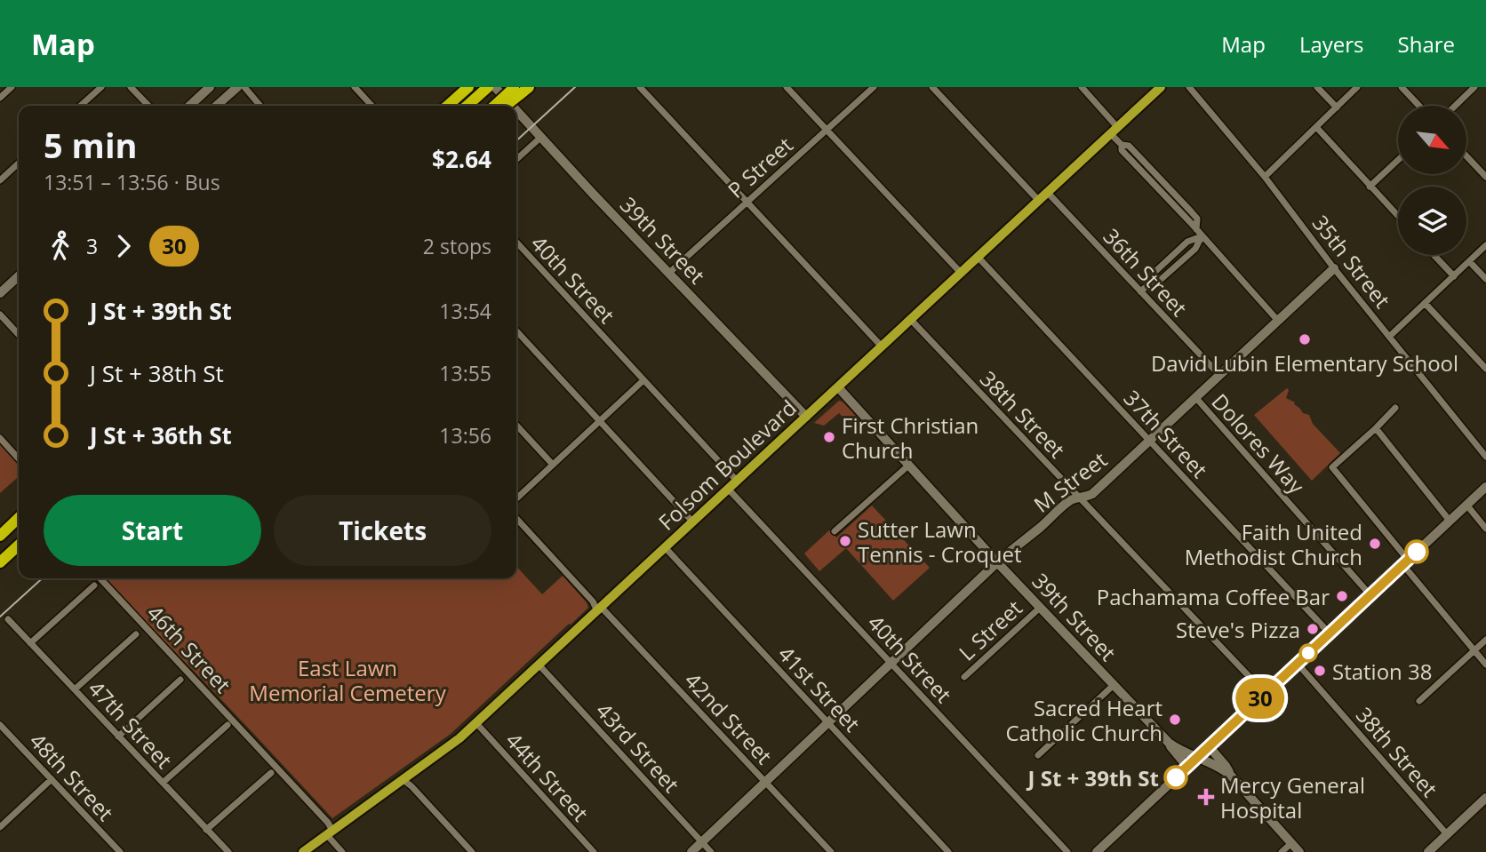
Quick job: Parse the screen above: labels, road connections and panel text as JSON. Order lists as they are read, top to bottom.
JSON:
{
  "streets": {
    "main road": ["Folsom Boulevard"],
    "street": [
      "P Street",
      "39th Street",
      "35th Street",
      "36th Street",
      "40th Street",
      "38th Street",
      "37th Street",
      "Dolores Way",
      "M Street",
      "L Street",
      "46th Street",
      "41st Street",
      "42nd Street",
      "47th Street",
      "43rd Street",
      "48th Street",
      "44th Street"
    ]
  },
  "crossings": [
    ["P Street", "39th Street"],
    ["39th Street", "Folsom Boulevard"],
    ["39th Street", "M Street"],
    ["39th Street", "L Street"],
    ["35th Street", "M Street"],
    ["36th Street", "Folsom Boulevard"],
    ["36th Street", "M Street"],
    ["40th Street", "Folsom Boulevard"],
    ["40th Street", "M Street"],
    ["38th Street", "Folsom Boulevard"],
    ["38th Street", "M Street"],
    ["37th Street", "Folsom Boulevard"],
    ["37th Street", "M Street"],
    ["Dolores Way", "M Street"],
    ["Folsom Boulevard", "46th Street"],
    ["Folsom Boulevard", "41st Street"],
    ["Folsom Boulevard", "42nd Street"],
    ["Folsom Boulevard", "43rd Street"],
    ["Folsom Boulevard", "44th Street"],
    ["M Street", "41st Street"],
    ["M Street", "42nd Street"],
    ["M Street", "43rd Street"]
  ],
  "parks": ["East Lawn Memorial Cemetery"],
  "places": {
    "other": [
      "David Lubin Elementary School",
      "First Christian Church",
      "Sutter Lawn Tennis - Croquet",
      "Faith United Methodist Church",
      "Pachamama Coffee Bar",
      "Steve's Pizza",
      "Station 38",
      "Sacred Heart Catholic Church",
      "J St + 39th St"
    ],
    "health": ["Mercy General Hospital"]
  },
  "lines": ["bus line 30"],
  "north": "bottom right",
  "page": {
    "header": "Map",
    "nav": ["Map", "Layers", "Share"],
    "on_map": "30",
    "heading": ["5 min", "13:51 – 13:56 · Bus", "$2.64"],
    "legs": ["3", "30", "2 stops"],
    "list": [
      {
        "name": "J St + 39th St",
        "value": "13:54"
      },
      {
        "name": "J St + 38th St",
        "value": "13:55"
      },
      {
        "name": "J St + 36th St",
        "value": "13:56"
      }
    ],
    "buttons": ["Start", "Tickets"]
  }
}
